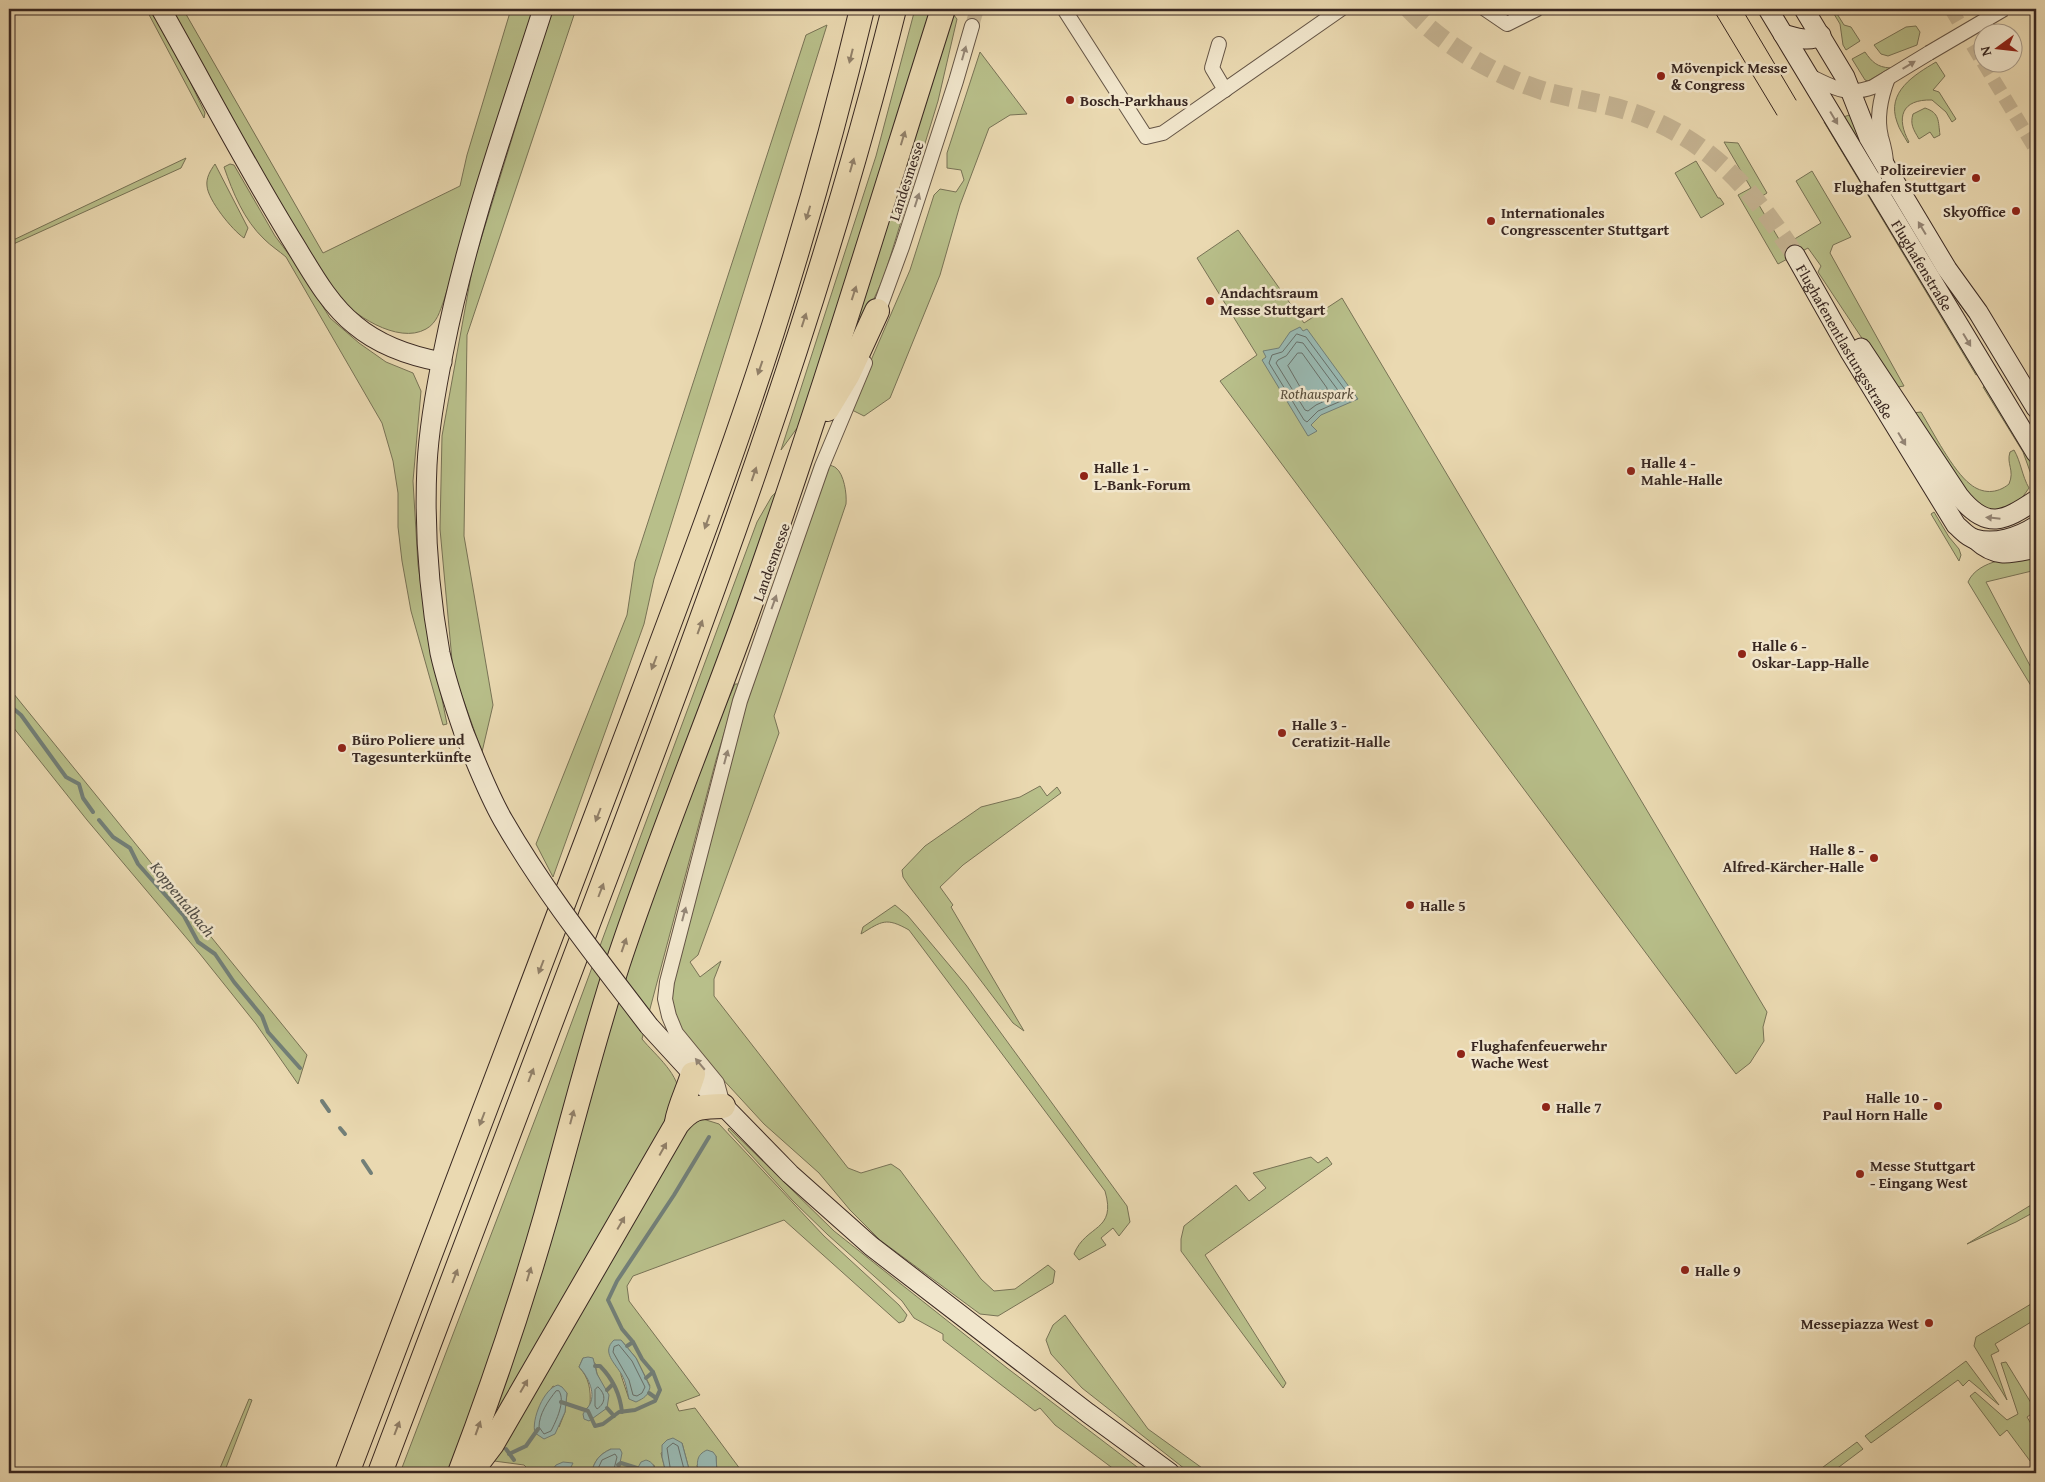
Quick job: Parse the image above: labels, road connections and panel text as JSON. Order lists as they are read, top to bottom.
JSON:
{
  "streets": {
    "main road": ["Flughafenstraße", "Flughafenentlastungsstraße"],
    "street": ["Landesmesse"]
  },
  "one_way": ["Landesmesse"],
  "water": ["Koppentalbach"],
  "parks": ["Rothauspark"],
  "places": [
    "Mövenpick Messe & Congress",
    "Bosch-Parkhaus",
    "Polizeirevier Flughafen Stuttgart",
    "SkyOffice",
    "Internationales Congresscenter Stuttgart",
    "Andachtsraum Messe Stuttgart",
    "Halle 4 - Mahle-Halle",
    "Halle 1 - L-Bank-Forum",
    "Halle 6 - Oskar-Lapp-Halle",
    "Halle 3 - Ceratizit-Halle",
    "Büro Poliere und Tagesunterkünfte",
    "Halle 8 - Alfred-Kärcher-Halle",
    "Halle 5",
    "Flughafenfeuerwehr Wache West",
    "Halle 10 - Paul Horn Halle",
    "Halle 7",
    "Messe Stuttgart - Eingang West",
    "Halle 9",
    "Messepiazza West"
  ],
  "north": "left"
}
